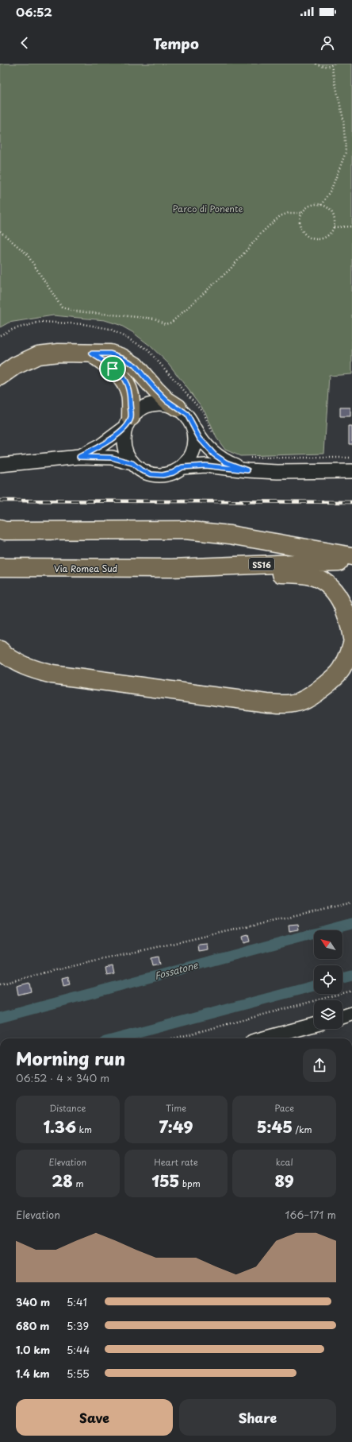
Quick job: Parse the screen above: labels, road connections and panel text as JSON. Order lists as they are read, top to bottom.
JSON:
{
  "streets": {
    "main road": ["SS16", "Via Romea Sud"]
  },
  "crossings": [
    ["SS16", "Via Romea Sud"]
  ],
  "water": ["Fossatone"],
  "parks": ["Parco di Ponente"],
  "north": "top left",
  "page": {
    "status": "06:52",
    "header": "Tempo",
    "heading": ["Morning run", "06:52 · 4 × 340 m"],
    "stats": [
      ["Distance", "1.36 km"],
      ["Time", "7:49"],
      ["Pace", "5:45 /km"],
      ["Elevation", "28 m"],
      ["Heart rate", "155 bpm"],
      ["kcal", "89"]
    ],
    "chart": ["Elevation", "166–171 m"],
    "list": [
      {
        "name": "340 m",
        "note": "5:41"
      },
      {
        "name": "680 m",
        "note": "5:39"
      },
      {
        "name": "1.0 km",
        "note": "5:44"
      },
      {
        "name": "1.4 km",
        "note": "5:55"
      }
    ],
    "buttons": ["Save", "Share"]
  }
}
